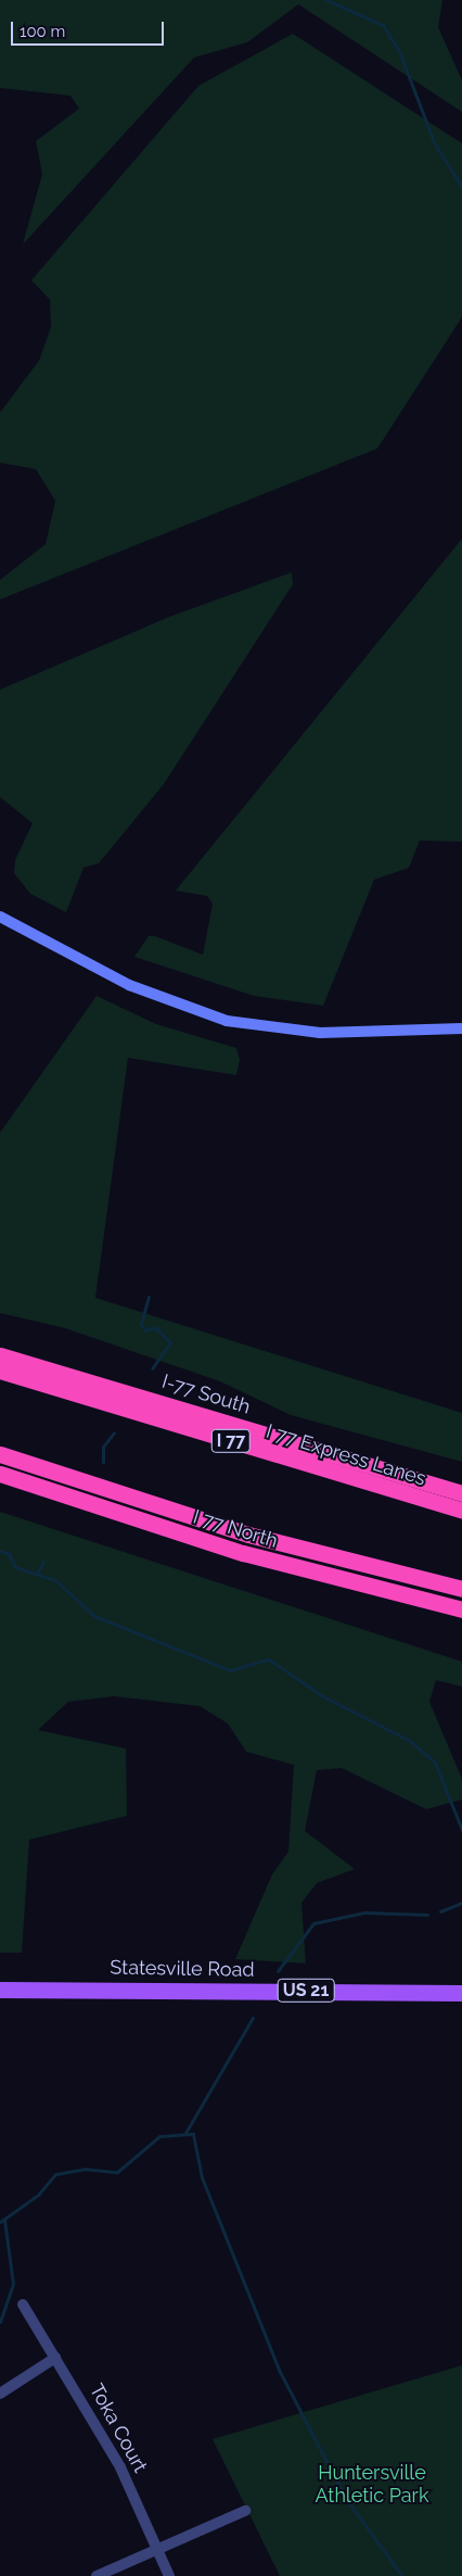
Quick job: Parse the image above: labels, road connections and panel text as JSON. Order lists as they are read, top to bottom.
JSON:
{
  "streets": {
    "highway": [
      "I-77 South",
      "I 77",
      "I 77 Express Lanes",
      "I 77 North"
    ],
    "main road": ["Statesville Road", "US 21"],
    "street": ["Toka Court"]
  },
  "parks": ["Huntersville Athletic Park"],
  "scale_bar": "100 m"
}
